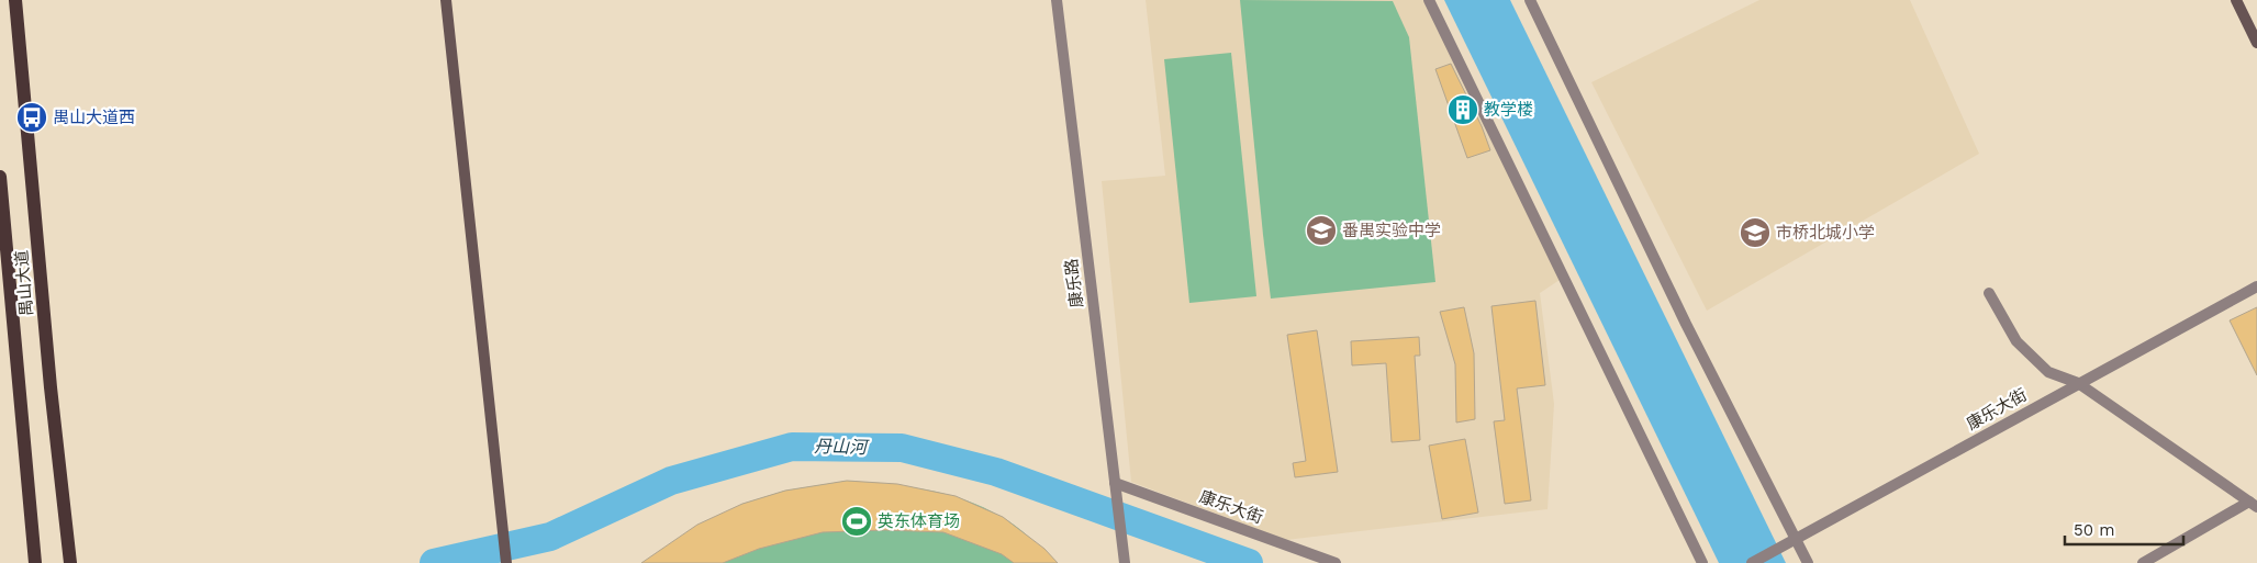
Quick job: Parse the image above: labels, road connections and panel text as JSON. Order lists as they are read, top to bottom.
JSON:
{
  "streets": {
    "main road": ["禺山大道"],
    "street": ["康乐路", "康乐大街"]
  },
  "crossings": [
    ["康乐路", "康乐大街"]
  ],
  "water": ["丹山河"],
  "places": {
    "building": ["教学楼"],
    "bus stop": ["禺山大道西"],
    "school or university": ["番禺实验中学", "市桥北城小学"],
    "sports": ["英东体育场"]
  },
  "scale_bar": "50 m"
}
